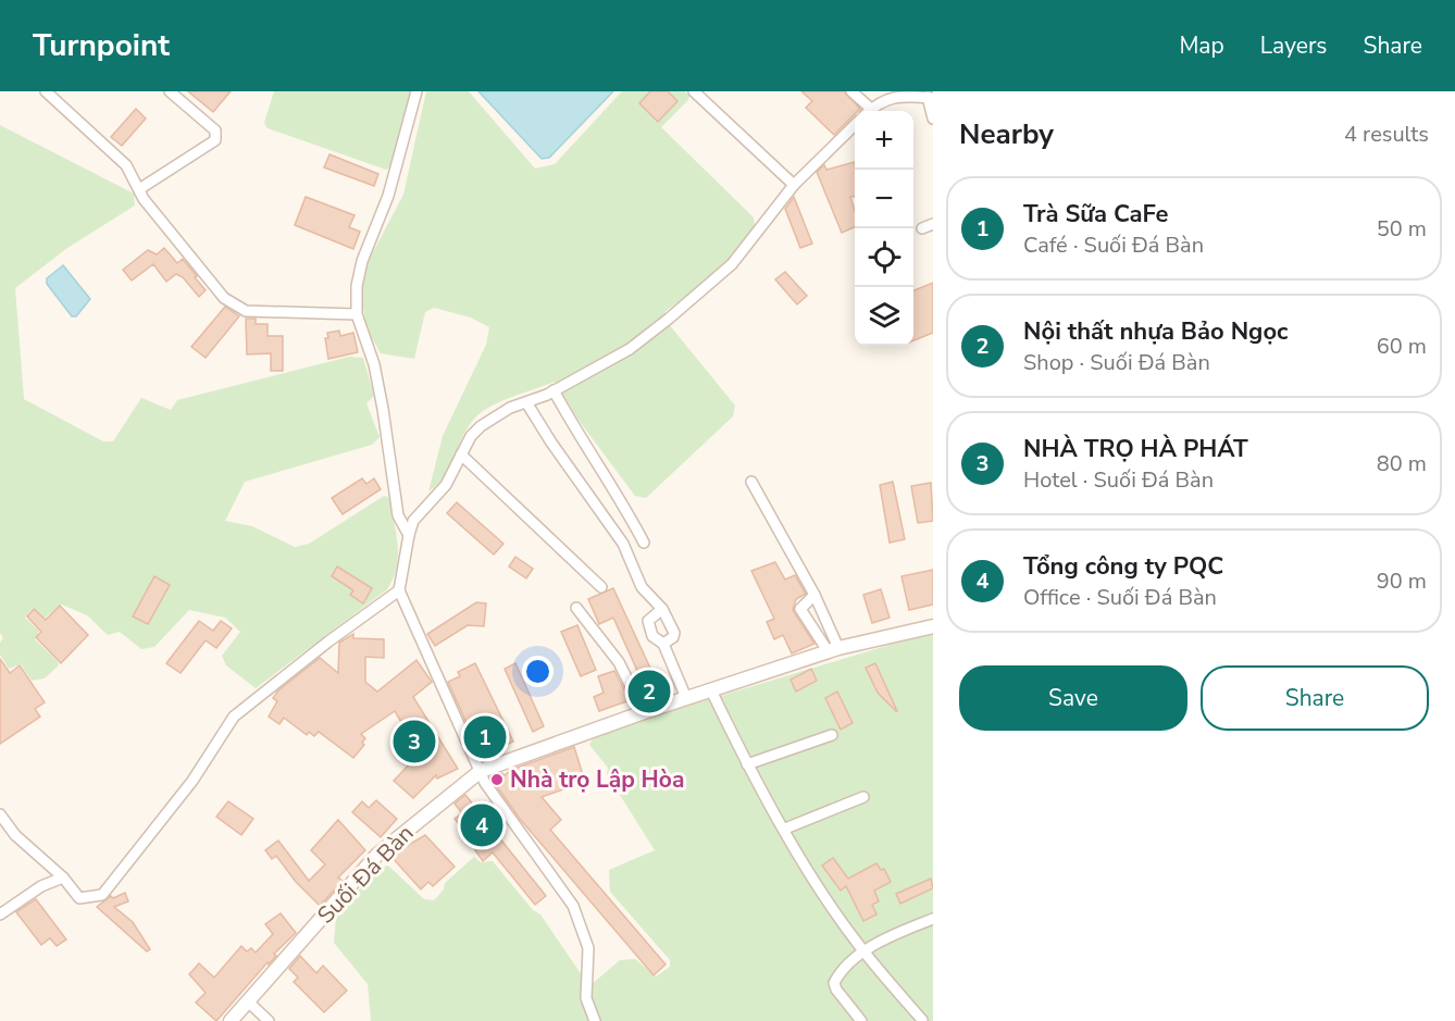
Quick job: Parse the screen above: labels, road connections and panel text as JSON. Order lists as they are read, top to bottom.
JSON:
{
  "streets": {
    "street": ["Suối Đá Bàn"]
  },
  "places": ["Nhà trọ Lập Hòa"],
  "page": {
    "header": "Turnpoint",
    "nav": ["Map", "Layers", "Share"],
    "heading": ["Nearby", "4 results"],
    "map_buttons": ["+", "−"],
    "list": [
      {
        "mark": "1",
        "name": "Trà Sữa CaFe",
        "note": "Café · Suối Đá Bàn",
        "value": "50 m"
      },
      {
        "mark": "2",
        "name": "Nội thất nhựa Bảo Ngọc",
        "note": "Shop · Suối Đá Bàn",
        "value": "60 m"
      },
      {
        "mark": "3",
        "name": "NHÀ TRỌ HÀ PHÁT",
        "note": "Hotel · Suối Đá Bàn",
        "value": "80 m"
      },
      {
        "mark": "4",
        "name": "Tổng công ty PQC",
        "note": "Office · Suối Đá Bàn",
        "value": "90 m"
      }
    ],
    "buttons": ["Save", "Share"],
    "pins": [
      "2",
      "1",
      "3",
      "4"
    ]
  }
}
